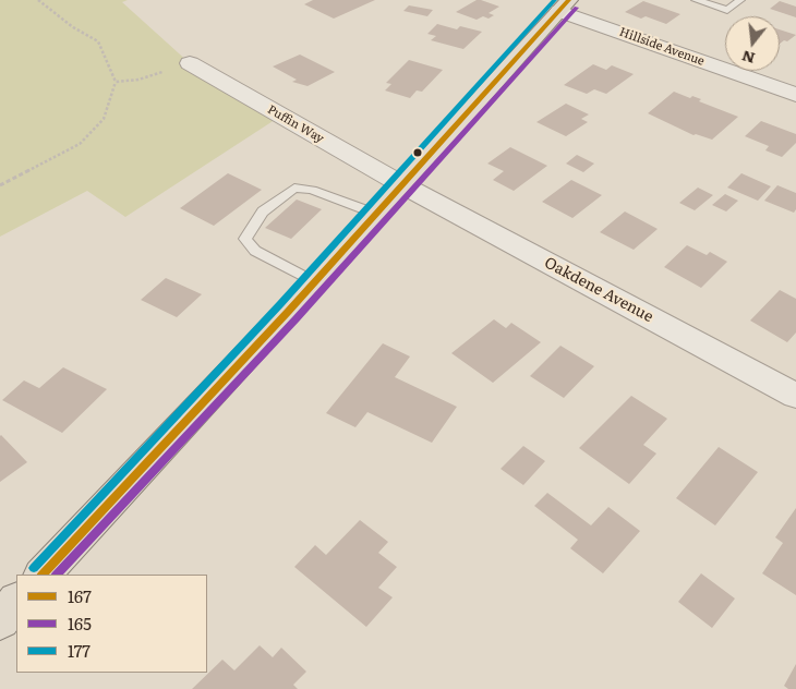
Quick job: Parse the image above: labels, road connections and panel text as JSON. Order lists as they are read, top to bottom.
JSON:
{
  "streets": {
    "street": ["Hillside Avenue", "Puffin Way", "Oakdene Avenue"]
  },
  "crossings": [
    ["Puffin Way", "Oakdene Avenue"]
  ],
  "lines": ["transit line 167", "transit line 177", "transit line 165"],
  "legend": ["167", "165", "177"],
  "north": "bottom"
}
